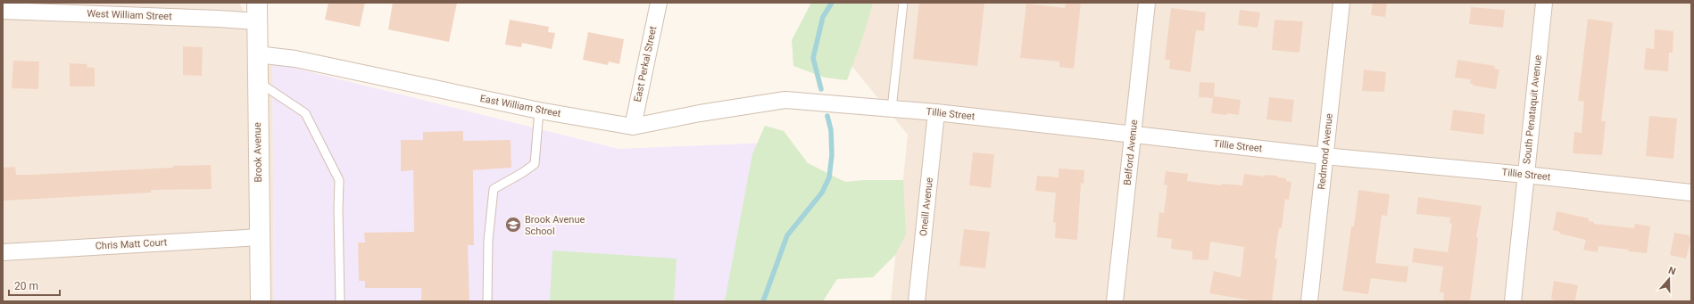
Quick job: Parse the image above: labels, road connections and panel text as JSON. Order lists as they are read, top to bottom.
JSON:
{
  "streets": {
    "street": [
      "West William Street",
      "East Perkal Street",
      "East William Street",
      "South Penataquit Avenue",
      "Tillie Street",
      "Redmond Avenue",
      "Brook Avenue",
      "Belford Avenue",
      "Oneill Avenue",
      "Chris Matt Court"
    ]
  },
  "crossings": [
    ["West William Street", "Brook Avenue"],
    ["East Perkal Street", "East William Street"],
    ["East William Street", "Tillie Street"],
    ["East William Street", "Brook Avenue"],
    ["South Penataquit Avenue", "Tillie Street"],
    ["Tillie Street", "Redmond Avenue"],
    ["Tillie Street", "Belford Avenue"],
    ["Tillie Street", "Oneill Avenue"],
    ["Brook Avenue", "Chris Matt Court"]
  ],
  "places": {
    "school or university": ["Brook Avenue School"]
  },
  "scale_bar": "20 m",
  "north": "top"
}
